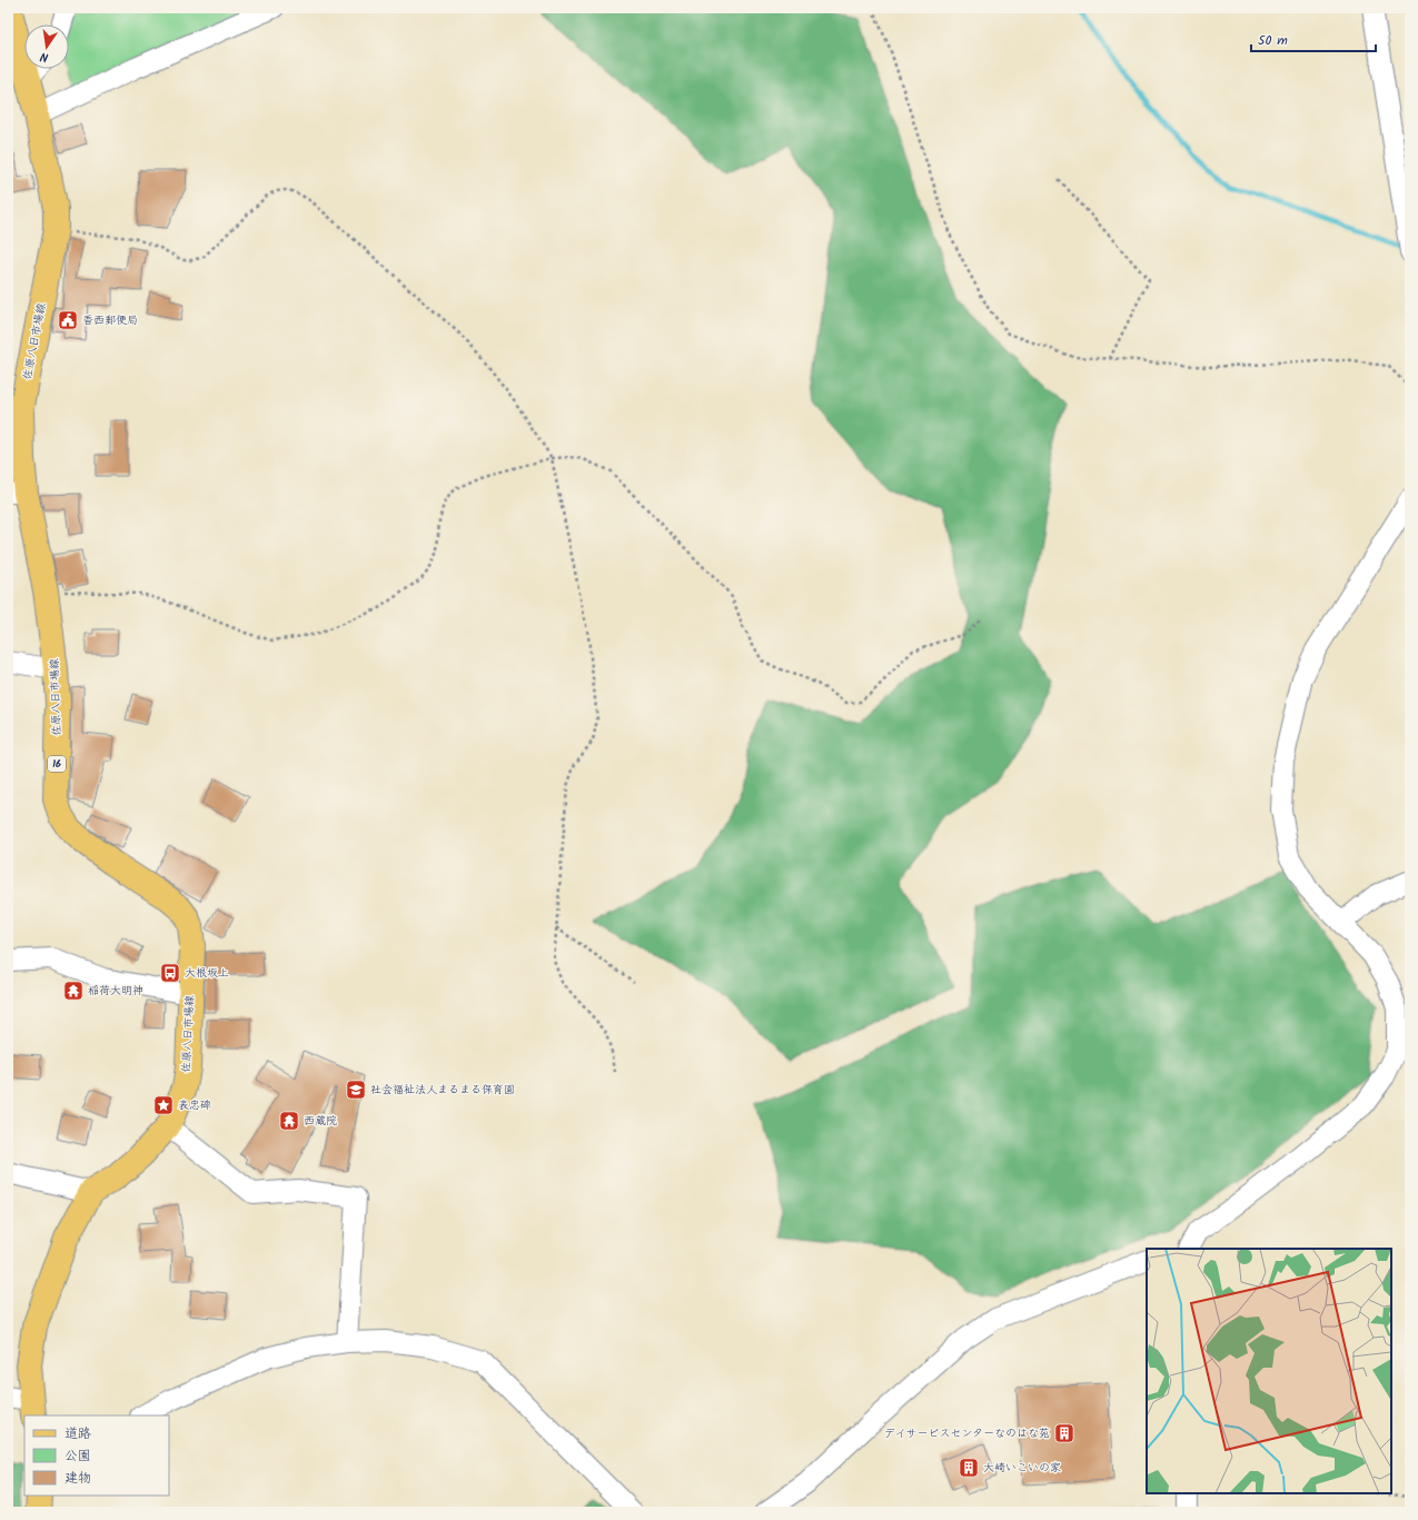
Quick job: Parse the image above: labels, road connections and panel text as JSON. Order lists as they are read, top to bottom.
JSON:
{
  "streets": {
    "main road": ["佐原八日市場線", "16"]
  },
  "places": {
    "public building": ["香西郵便局"],
    "bus stop": ["大根坂上"],
    "temple": ["稲荷大明神", "西蔵院"],
    "school or university": ["社会福祉法人まるまる保育園"],
    "place": ["表忠碑"],
    "building": ["デイサービスセンターなのはな苑", "大崎いこいの家"]
  },
  "legend": ["道路", "公園", "建物"],
  "scale_bar": "50 m",
  "north": "bottom"
}
